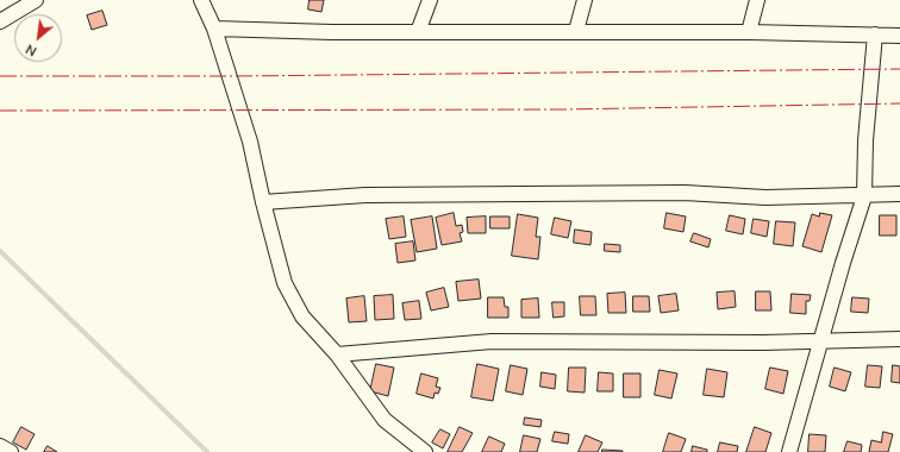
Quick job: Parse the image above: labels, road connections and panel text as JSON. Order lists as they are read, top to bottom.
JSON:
{
  "north": "bottom left"
}
